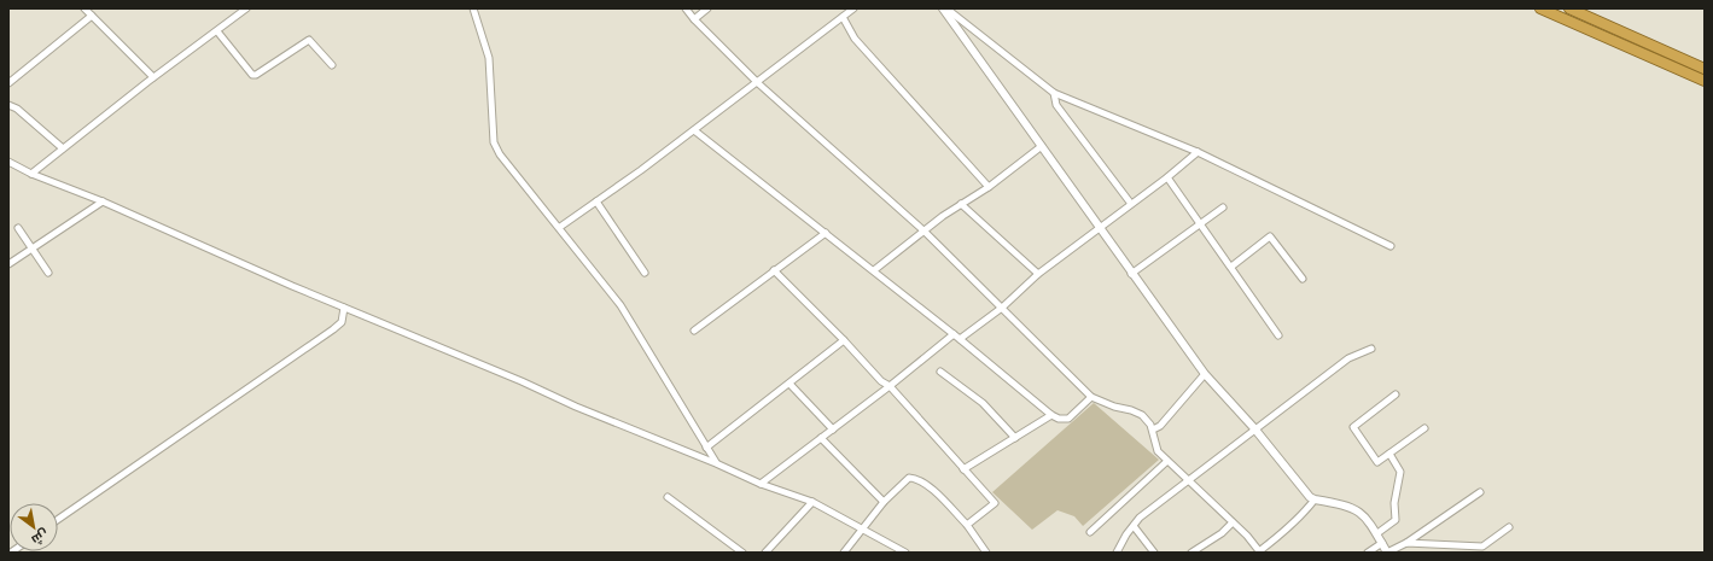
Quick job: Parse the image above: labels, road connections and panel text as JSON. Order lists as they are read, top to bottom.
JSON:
{
  "north": "bottom right"
}
